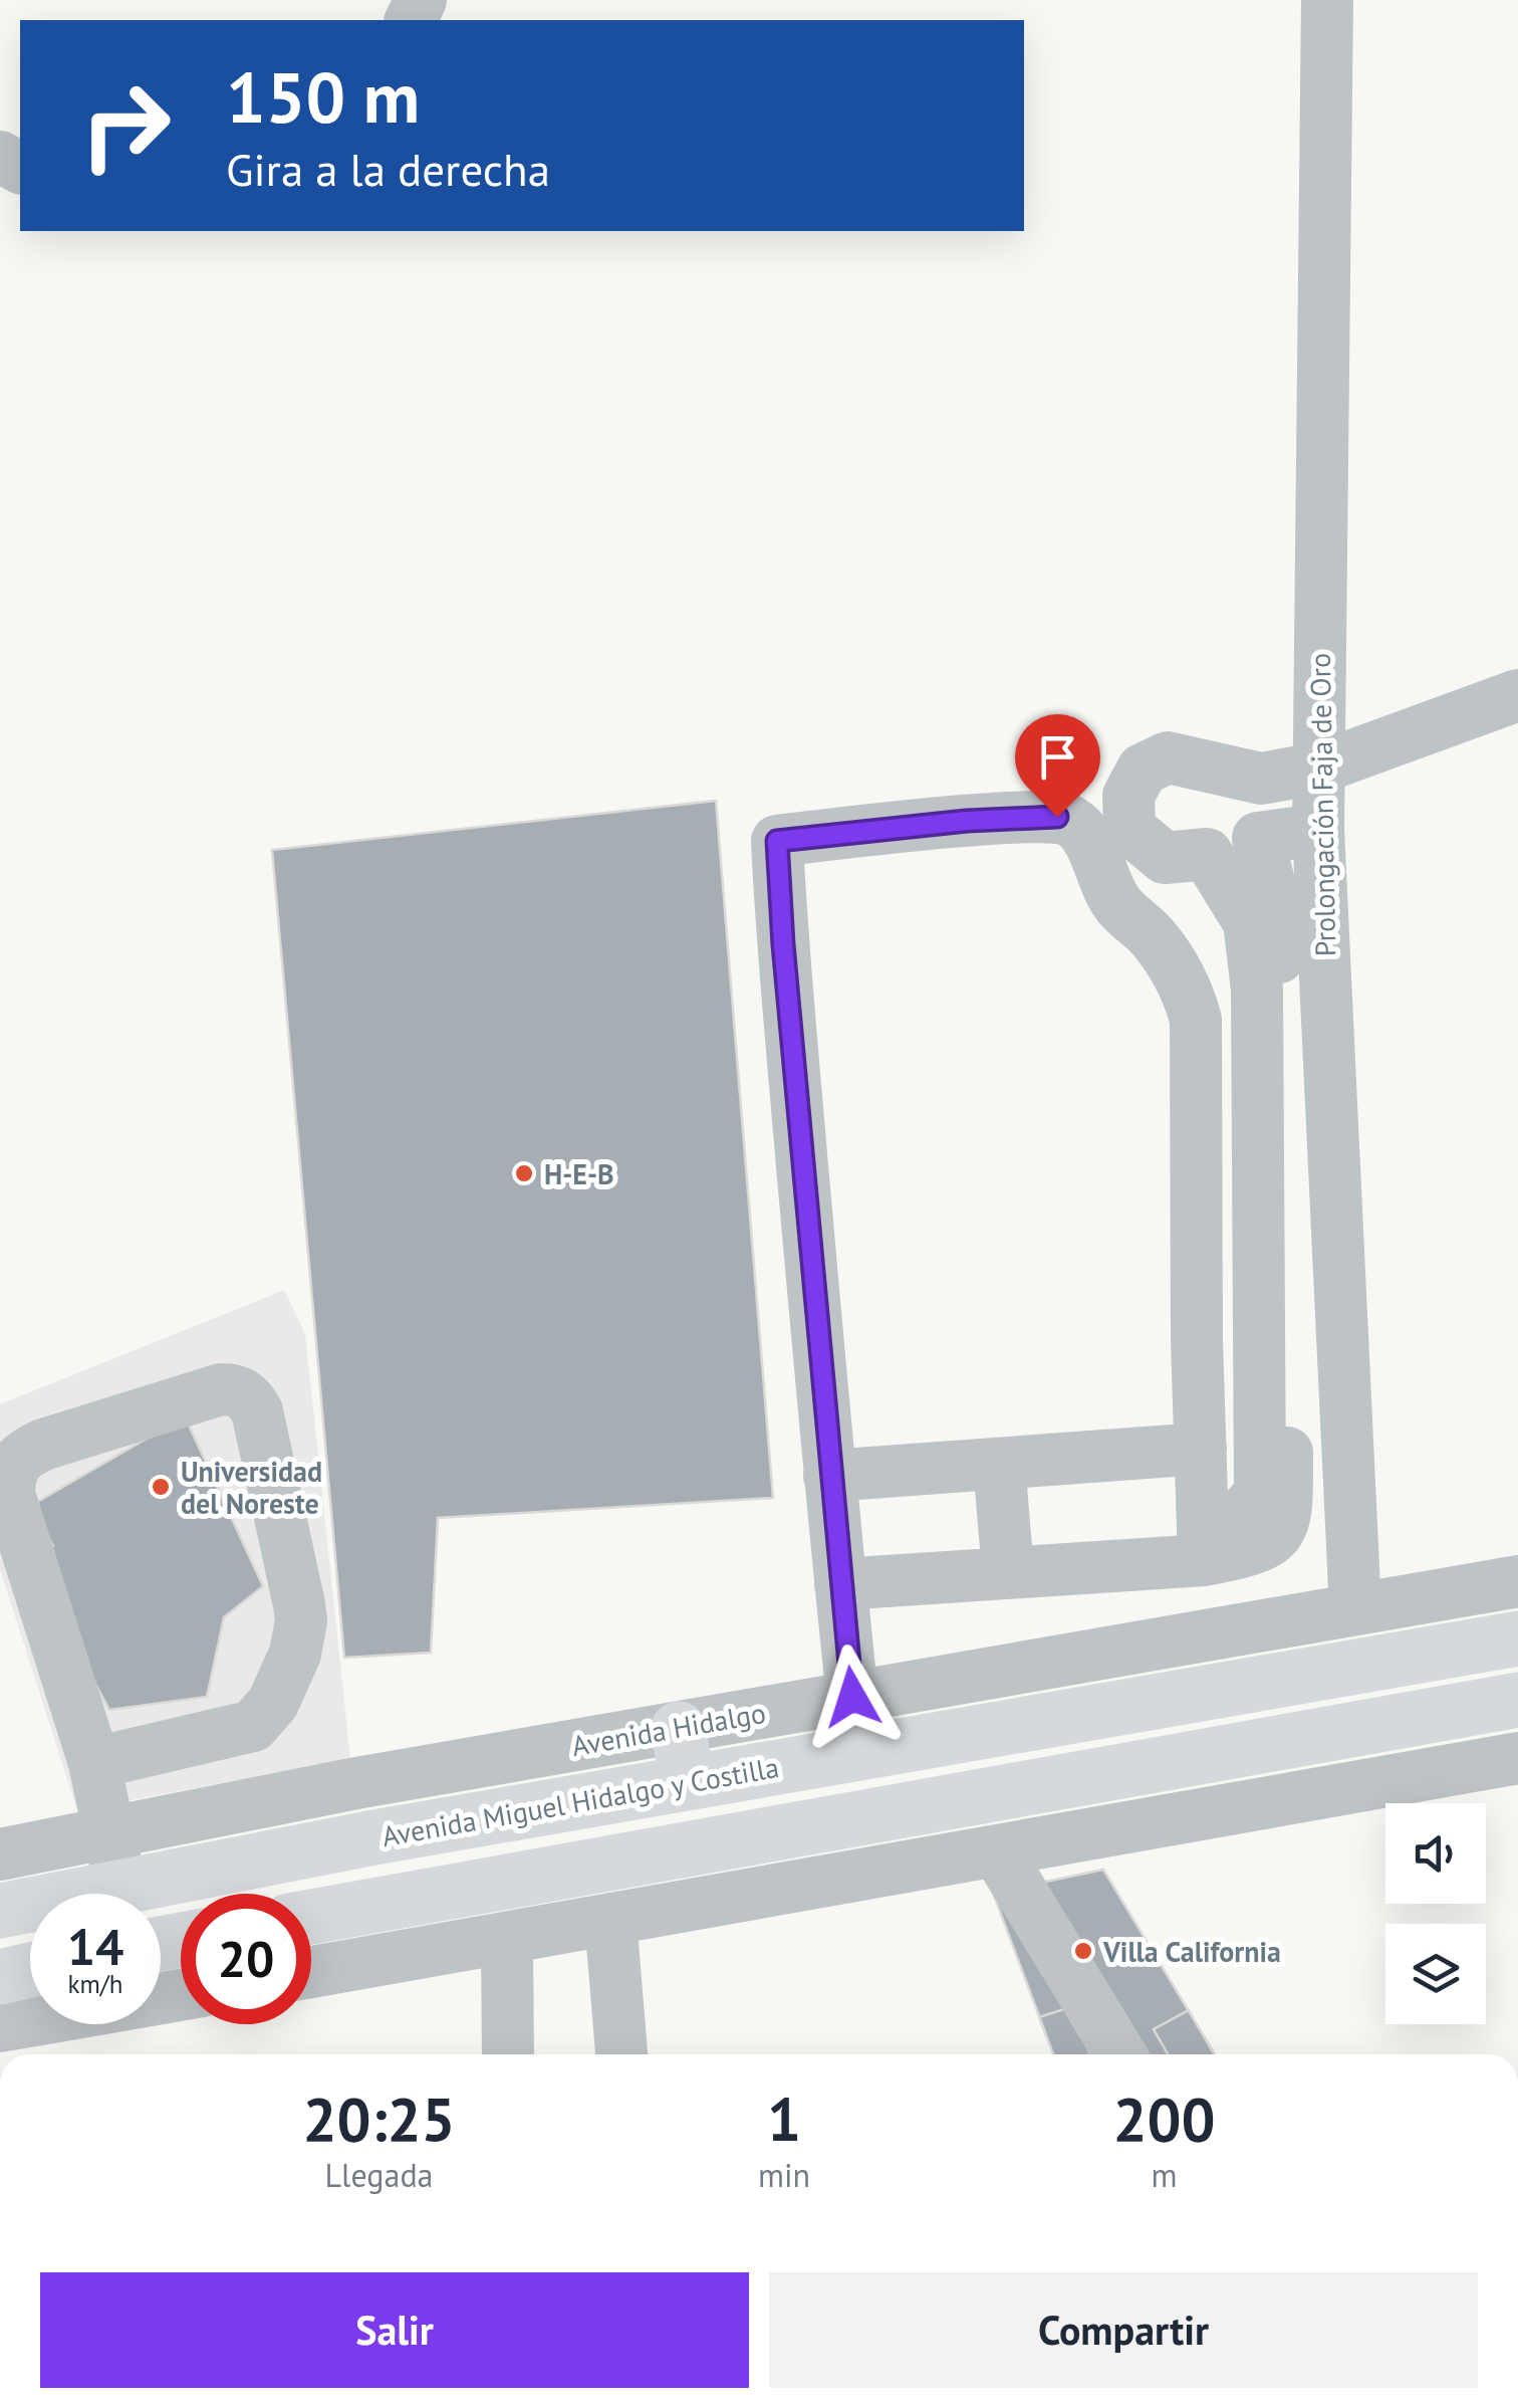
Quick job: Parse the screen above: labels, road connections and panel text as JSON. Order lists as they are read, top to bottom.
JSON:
{
  "streets": {
    "main road": ["Avenida Miguel Hidalgo y Costilla"],
    "street": ["Prolongación Faja de Oro", "Avenida Hidalgo"]
  },
  "crossings": [
    ["Prolongación Faja de Oro", "Avenida Hidalgo"]
  ],
  "places": ["H-E-B", "Universidad del Noreste", "Villa California"],
  "page": {
    "turn": ["150 m", "Gira a la derecha"],
    "speed": "14 km/h",
    "limit": "20",
    "eta": [
      "20:25",
      "Llegada",
      "1",
      "min",
      "200",
      "m"
    ],
    "buttons": ["Salir", "Compartir"]
  }
}
